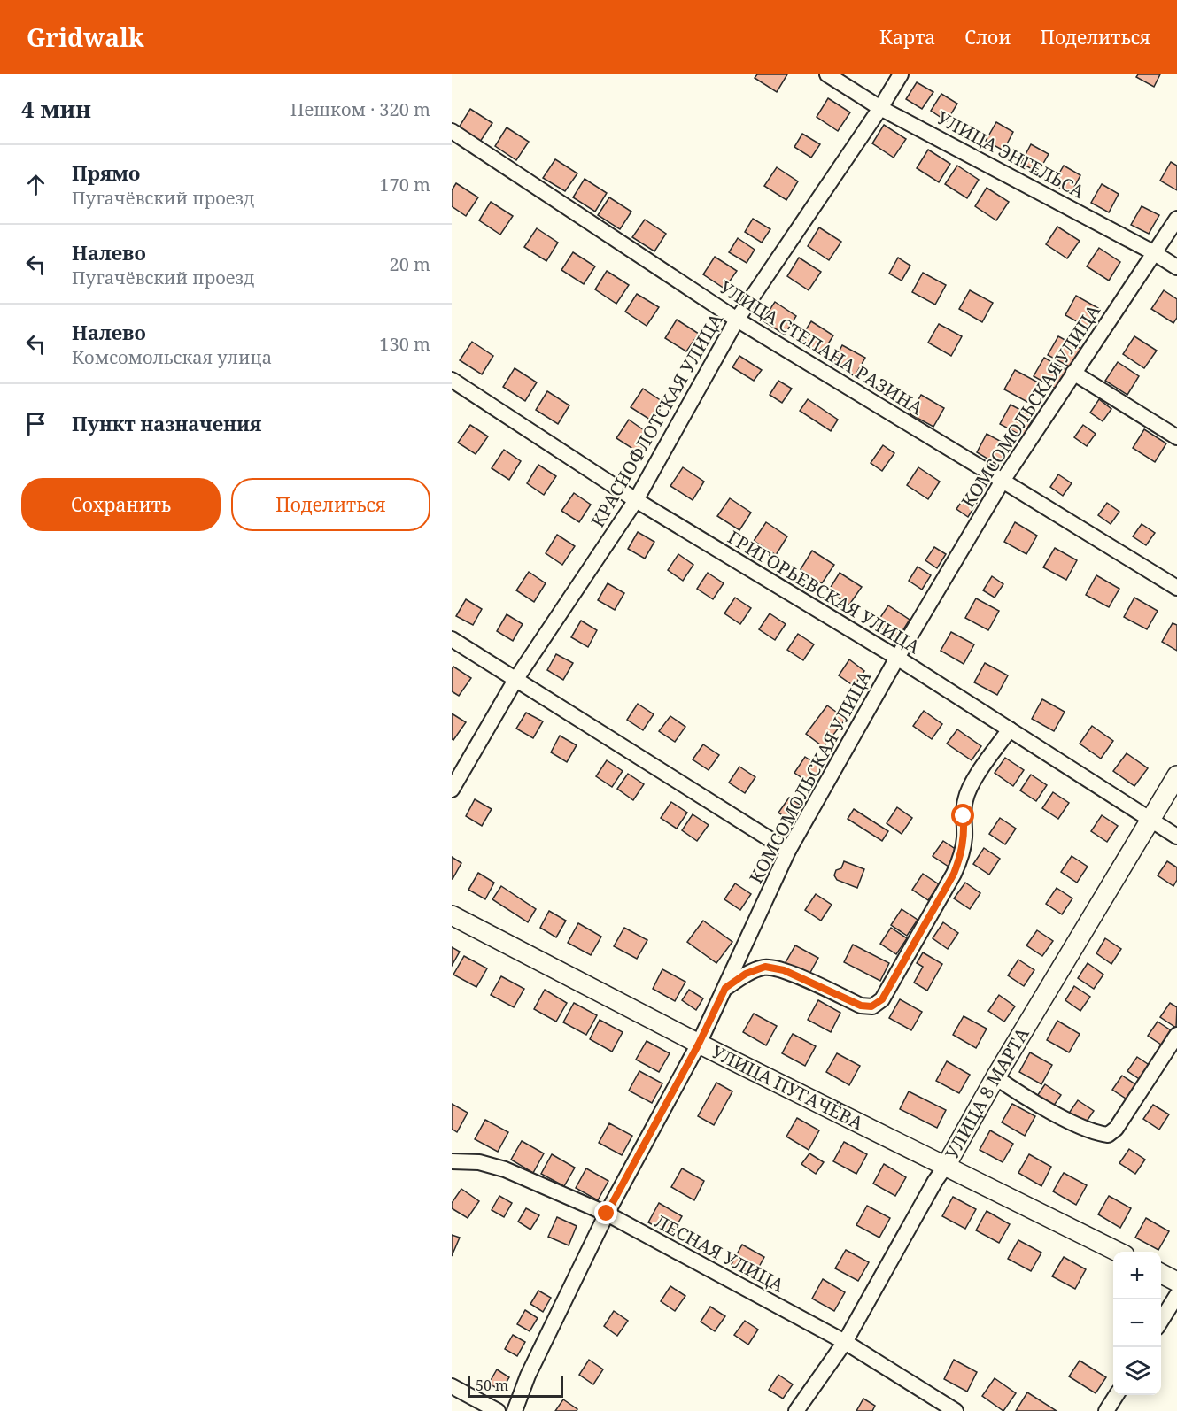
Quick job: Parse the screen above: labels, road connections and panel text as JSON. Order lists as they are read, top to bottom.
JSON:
{
  "streets": {
    "main road": ["УЛИЦА ПУГАЧЁВА", "УЛИЦА 8 МАРТА"],
    "street": [
      "УЛИЦА ЭНГЕЛЬСА",
      "УЛИЦА СТЕПАНА РАЗИНА",
      "КОМСОМОЛЬСКАЯ УЛИЦА",
      "КРАСНОФЛОТСКАЯ УЛИЦА",
      "ГРИГОРЬЕВСКАЯ УЛИЦА",
      "ЛЕСНАЯ УЛИЦА"
    ]
  },
  "crossings": [
    ["УЛИЦА ЭНГЕЛЬСА", "КОМСОМОЛЬСКАЯ УЛИЦА"],
    ["УЛИЦА ЭНГЕЛЬСА", "КРАСНОФЛОТСКАЯ УЛИЦА"],
    ["УЛИЦА СТЕПАНА РАЗИНА", "КОМСОМОЛЬСКАЯ УЛИЦА"],
    ["УЛИЦА СТЕПАНА РАЗИНА", "КРАСНОФЛОТСКАЯ УЛИЦА"],
    ["КОМСОМОЛЬСКАЯ УЛИЦА", "ГРИГОРЬЕВСКАЯ УЛИЦА"],
    ["КОМСОМОЛЬСКАЯ УЛИЦА", "УЛИЦА ПУГАЧЁВА"],
    ["КОМСОМОЛЬСКАЯ УЛИЦА", "ЛЕСНАЯ УЛИЦА"],
    ["КРАСНОФЛОТСКАЯ УЛИЦА", "ГРИГОРЬЕВСКАЯ УЛИЦА"],
    ["ГРИГОРЬЕВСКАЯ УЛИЦА", "УЛИЦА 8 МАРТА"],
    ["УЛИЦА ПУГАЧЁВА", "УЛИЦА 8 МАРТА"],
    ["УЛИЦА 8 МАРТА", "ЛЕСНАЯ УЛИЦА"]
  ],
  "scale_bar": "50 m",
  "page": {
    "header": "Gridwalk",
    "nav": ["Карта", "Слои", "Поделиться"],
    "heading": ["4 мин", "Пешком · 320 m"],
    "list": [
      ["Прямо", "Пугачёвский проезд", "170 m"],
      ["Налево", "Пугачёвский проезд", "20 m"],
      ["Налево", "Комсомольская улица", "130 m"],
      "Пункт назначения"
    ],
    "buttons": ["Сохранить", "Поделиться"],
    "map_buttons": ["+", "−"],
    "scale": "50 m"
  }
}
